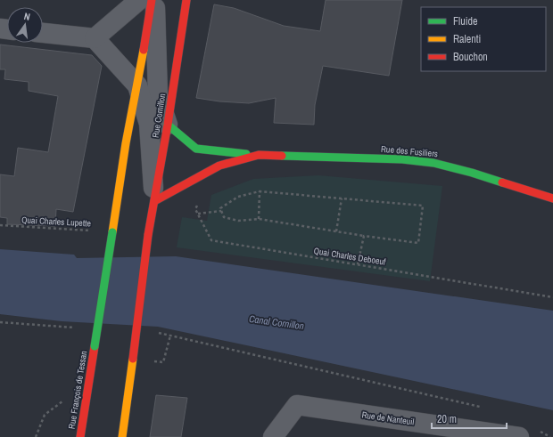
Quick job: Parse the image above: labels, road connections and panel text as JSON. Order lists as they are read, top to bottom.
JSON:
{
  "streets": {
    "main road": ["Rue Cornillon", "Rue des Fusiliers", "Rue François de Tessan"],
    "street": ["Rue de Nanteuil"],
    "path": ["Quai Charles Lupette", "Quai Charles Deboeuf"]
  },
  "crossings": [
    ["Rue Cornillon", "Rue des Fusiliers"],
    ["Quai Charles Lupette", "Rue François de Tessan"]
  ],
  "water": ["Canal Cornillon"],
  "legend": ["Fluide", "Ralenti", "Bouchon"],
  "scale_bar": "20 m",
  "north": "top"
}
